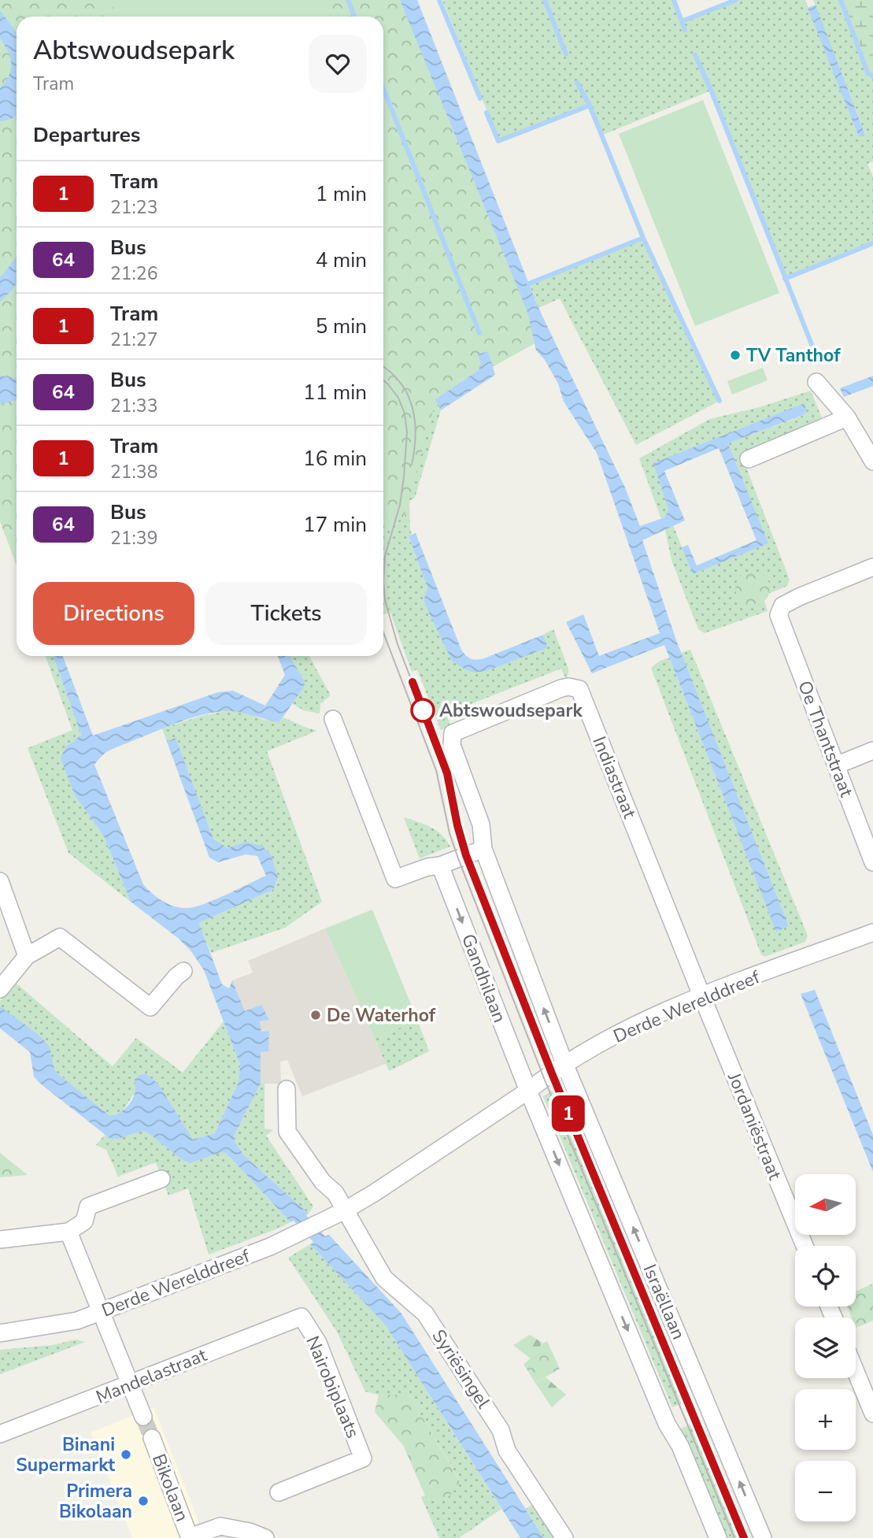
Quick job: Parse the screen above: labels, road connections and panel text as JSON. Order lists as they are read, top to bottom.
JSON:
{
  "streets": {
    "street": [
      "Oe Thantstraat",
      "Indiastraat",
      "Gandhilaan",
      "Derde Werelddreef",
      "Jordaniëstraat",
      "Israëllaan",
      "Syriësingel",
      "Mandelastraat",
      "Nairobiplaats",
      "Bikolaan"
    ]
  },
  "crossings": [
    ["Indiastraat", "Derde Werelddreef"],
    ["Indiastraat", "Jordaniëstraat"],
    ["Gandhilaan", "Derde Werelddreef"],
    ["Derde Werelddreef", "Jordaniëstraat"],
    ["Derde Werelddreef", "Israëllaan"],
    ["Derde Werelddreef", "Syriësingel"],
    ["Mandelastraat", "Nairobiplaats"]
  ],
  "places": [
    "TV Tanthof",
    "Abtswoudsepark",
    "De Waterhof",
    "Binani Supermarkt",
    "Primera Bikolaan"
  ],
  "lines": ["tram line 1"],
  "north": "left",
  "page": {
    "on_map": "1",
    "heading": [
      ["Abtswoudsepark", "Tram"],
      "Departures"
    ],
    "list": [
      {
        "mark": "1",
        "name": "Tram",
        "note": "21:23",
        "value": "1 min"
      },
      {
        "mark": "64",
        "name": "Bus",
        "note": "21:26",
        "value": "4 min"
      },
      {
        "mark": "1",
        "name": "Tram",
        "note": "21:27",
        "value": "5 min"
      },
      {
        "mark": "64",
        "name": "Bus",
        "note": "21:33",
        "value": "11 min"
      },
      {
        "mark": "1",
        "name": "Tram",
        "note": "21:38",
        "value": "16 min"
      },
      {
        "mark": "64",
        "name": "Bus",
        "note": "21:39",
        "value": "17 min"
      }
    ],
    "buttons": ["Directions", "Tickets"],
    "map_buttons": ["+", "−"]
  }
}
